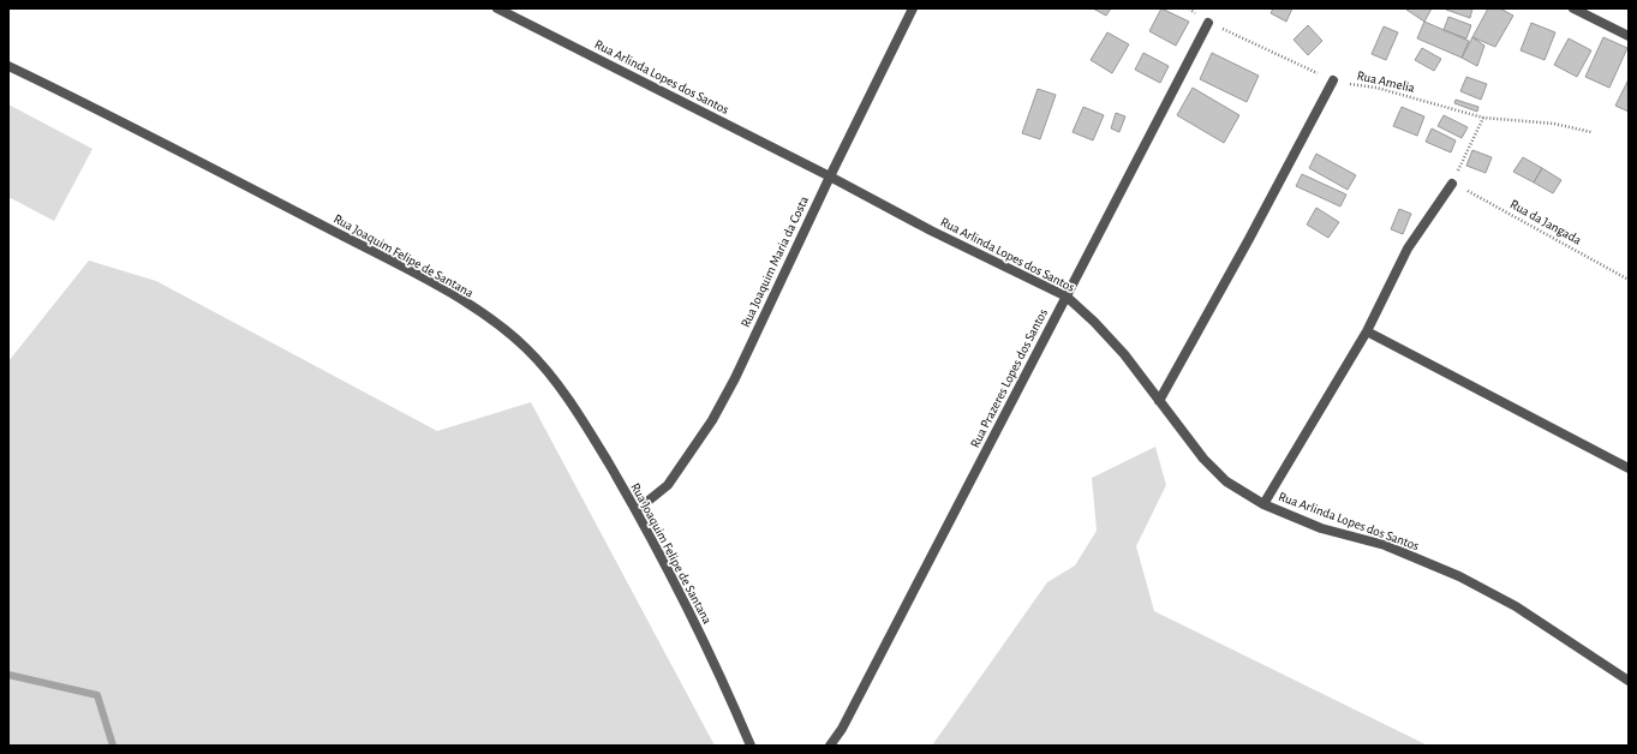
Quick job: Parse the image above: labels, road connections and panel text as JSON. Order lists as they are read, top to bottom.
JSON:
{
  "streets": {
    "street": [
      "Rua Arlinda Lopes dos Santos",
      "Rua Joaquim Felipe de Santana",
      "Rua Joaquim Maria da Costa",
      "Rua Prazeres Lopes dos Santos"
    ],
    "path": ["Rua Amelia", "Rua da Jangada"]
  },
  "crossings": [
    ["Rua Arlinda Lopes dos Santos", "Rua Joaquim Maria da Costa"],
    ["Rua Arlinda Lopes dos Santos", "Rua Prazeres Lopes dos Santos"],
    ["Rua Amelia", "Rua Prazeres Lopes dos Santos"],
    ["Rua Joaquim Felipe de Santana", "Rua Joaquim Maria da Costa"]
  ]
}
